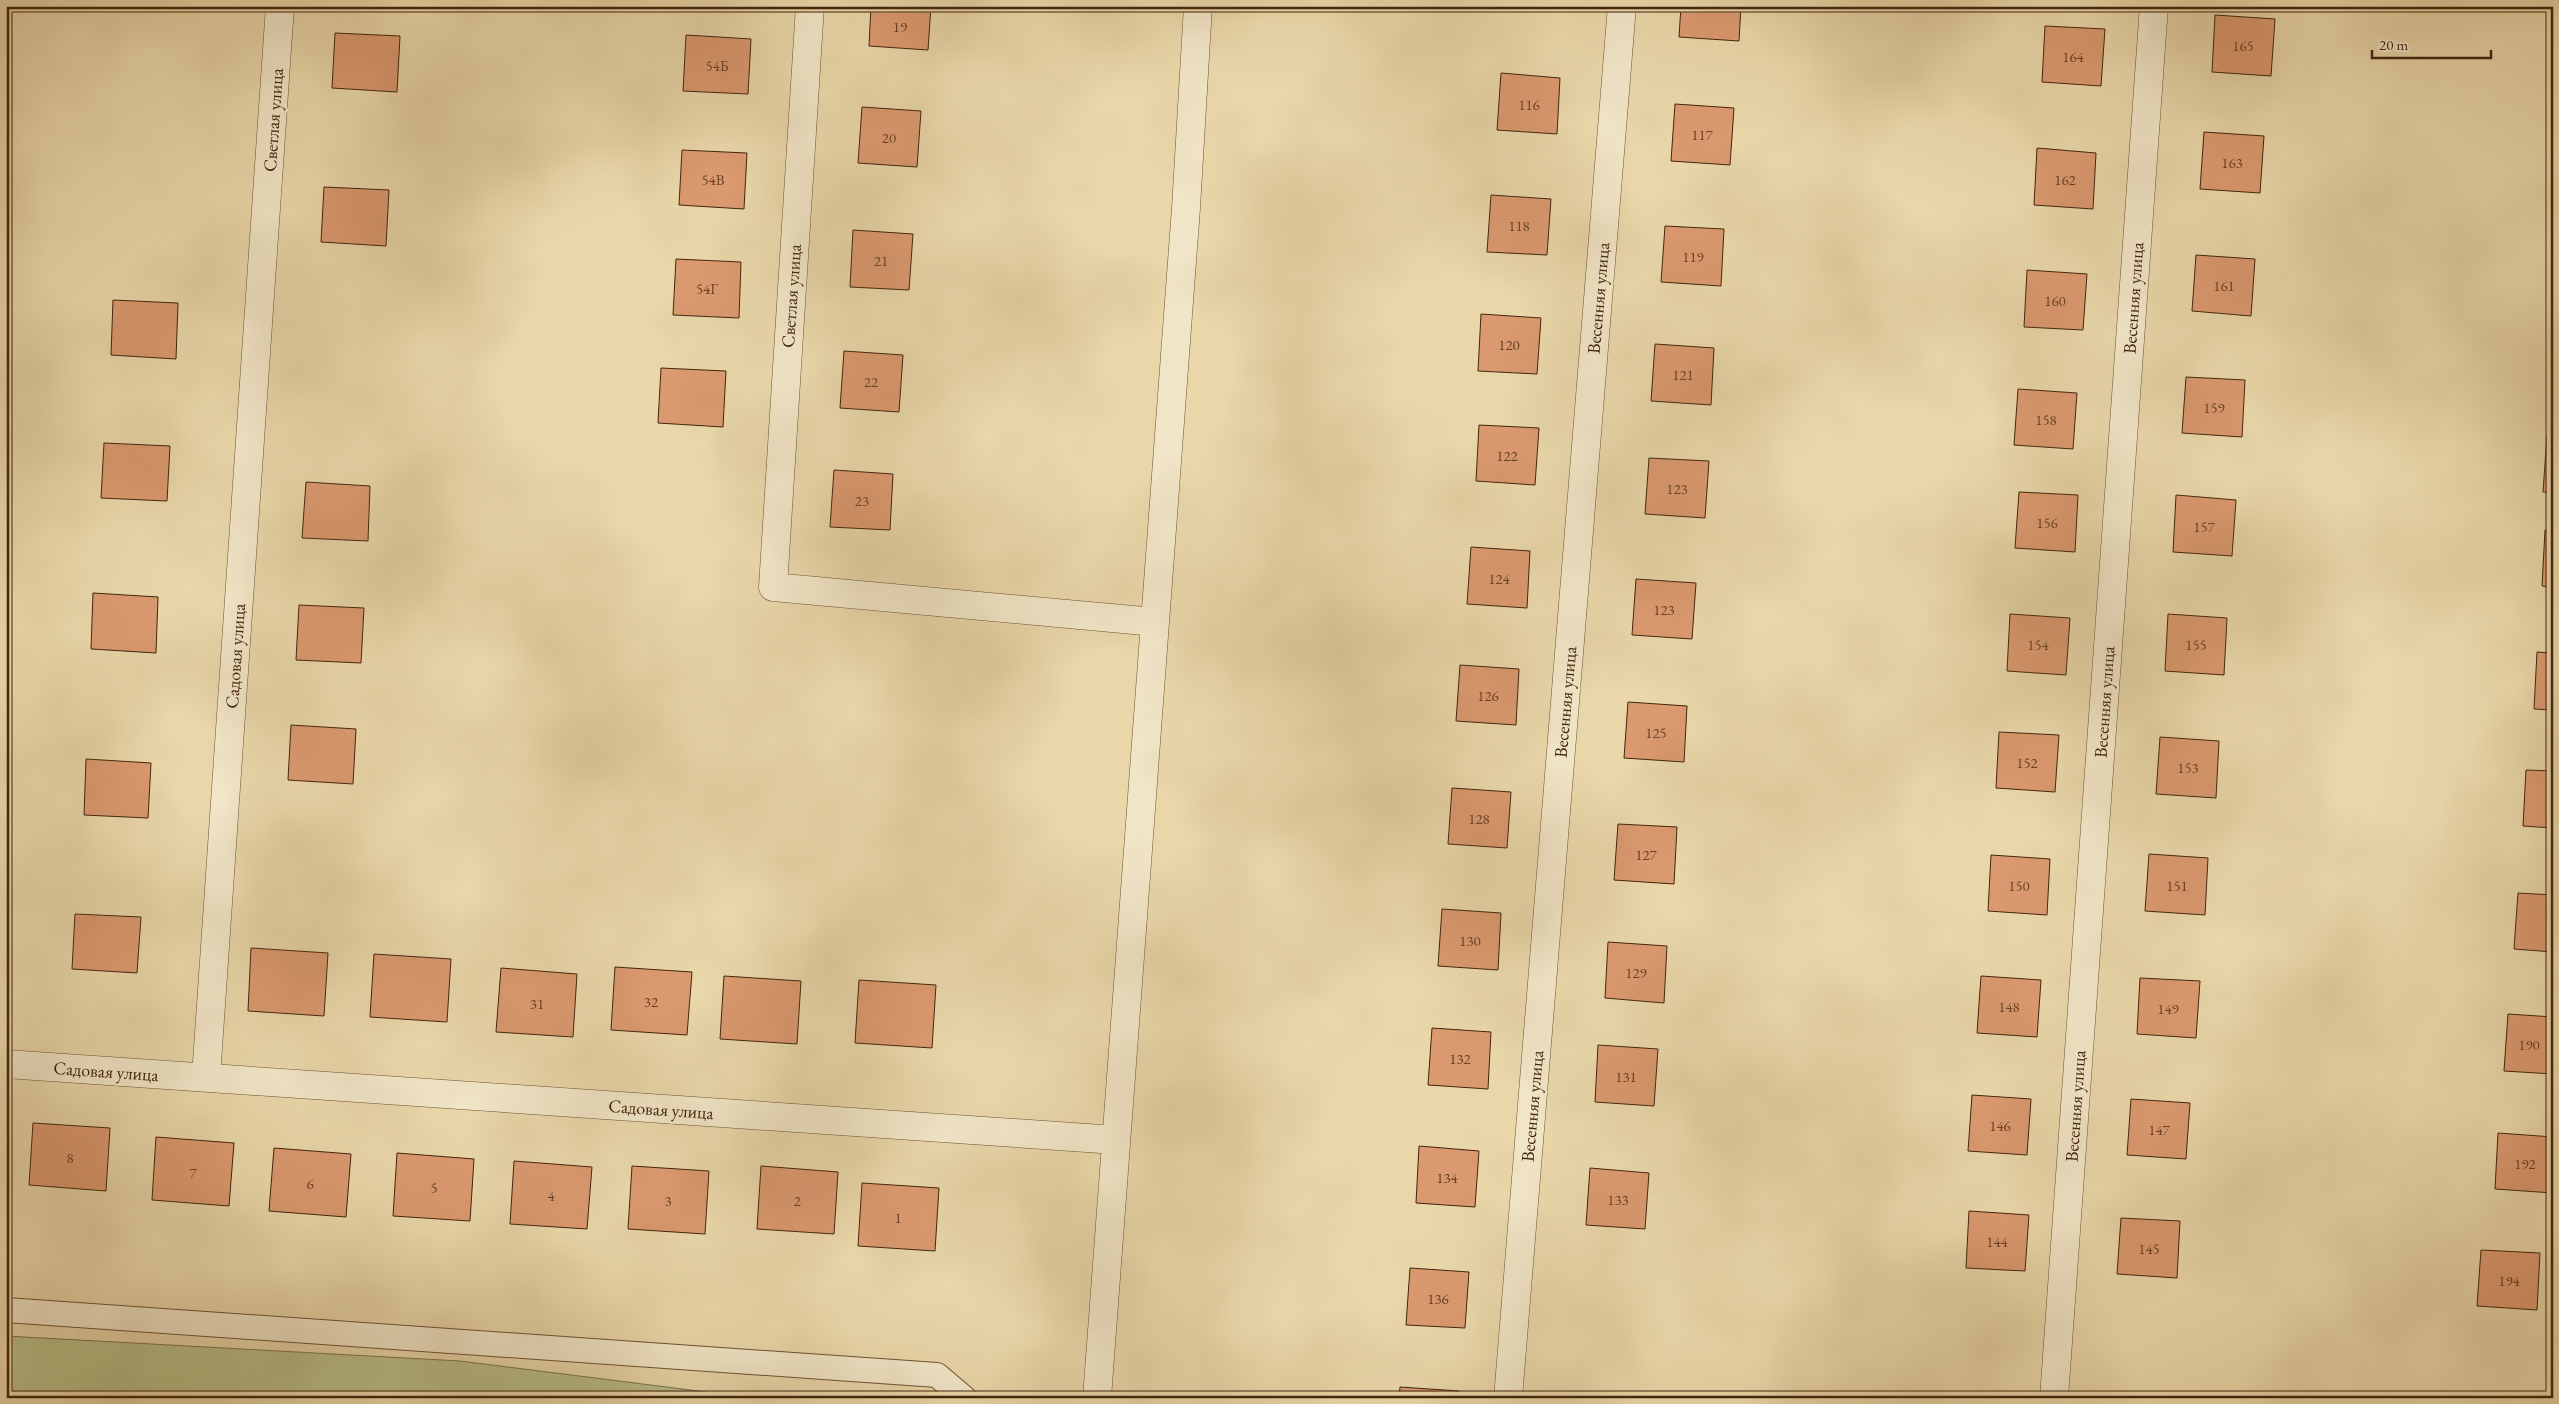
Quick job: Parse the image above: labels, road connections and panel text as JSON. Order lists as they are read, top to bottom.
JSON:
{
  "streets": {
    "street": ["Светлая улица", "Весенняя улица", "Садовая улица"]
  },
  "crossings": [
    ["Светлая улица", "Садовая улица"]
  ],
  "house_numbers": [
    "19",
    "165",
    "164",
    "54Б",
    "116",
    "117",
    "20",
    "163",
    "54В",
    "162",
    "118",
    "119",
    "21",
    "161",
    "54Г",
    "160",
    "120",
    "121",
    "22",
    "159",
    "158",
    "122",
    "123",
    "23",
    "156",
    "157",
    "124",
    "123",
    "154",
    "155",
    "126",
    "125",
    "152",
    "153",
    "128",
    "127",
    "150",
    "151",
    "130",
    "129",
    "32",
    "31",
    "148",
    "149",
    "190",
    "132",
    "131",
    "146",
    "147",
    "8",
    "192",
    "7",
    "134",
    "6",
    "5",
    "4",
    "133",
    "3",
    "2",
    "1",
    "144",
    "145",
    "194",
    "136"
  ],
  "scale_bar": "20 m"
}
